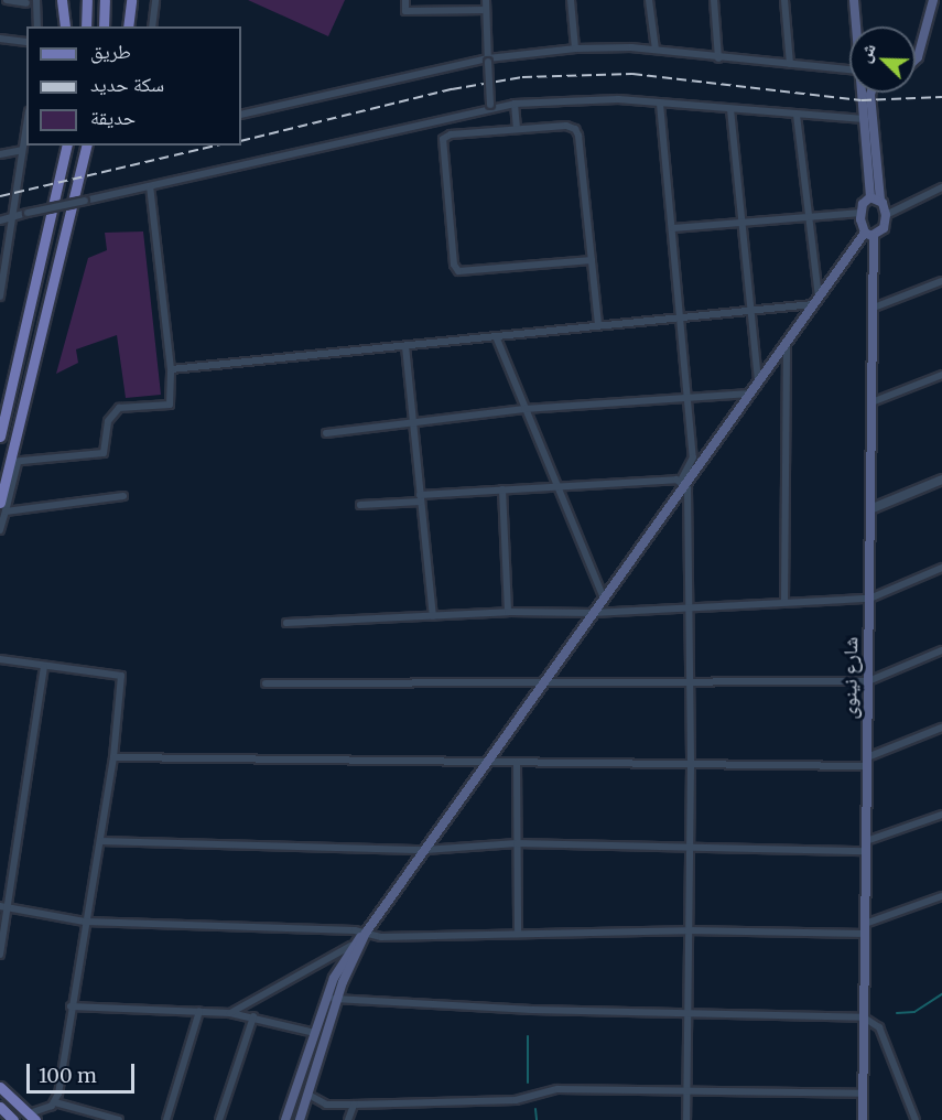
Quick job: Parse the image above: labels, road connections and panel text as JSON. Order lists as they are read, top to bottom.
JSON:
{
  "streets": {
    "main road": ["شارع نينوى"]
  },
  "legend": ["طريق", "سكة حديد", "حديقة"],
  "scale_bar": "100 m",
  "north": "top left"
}
